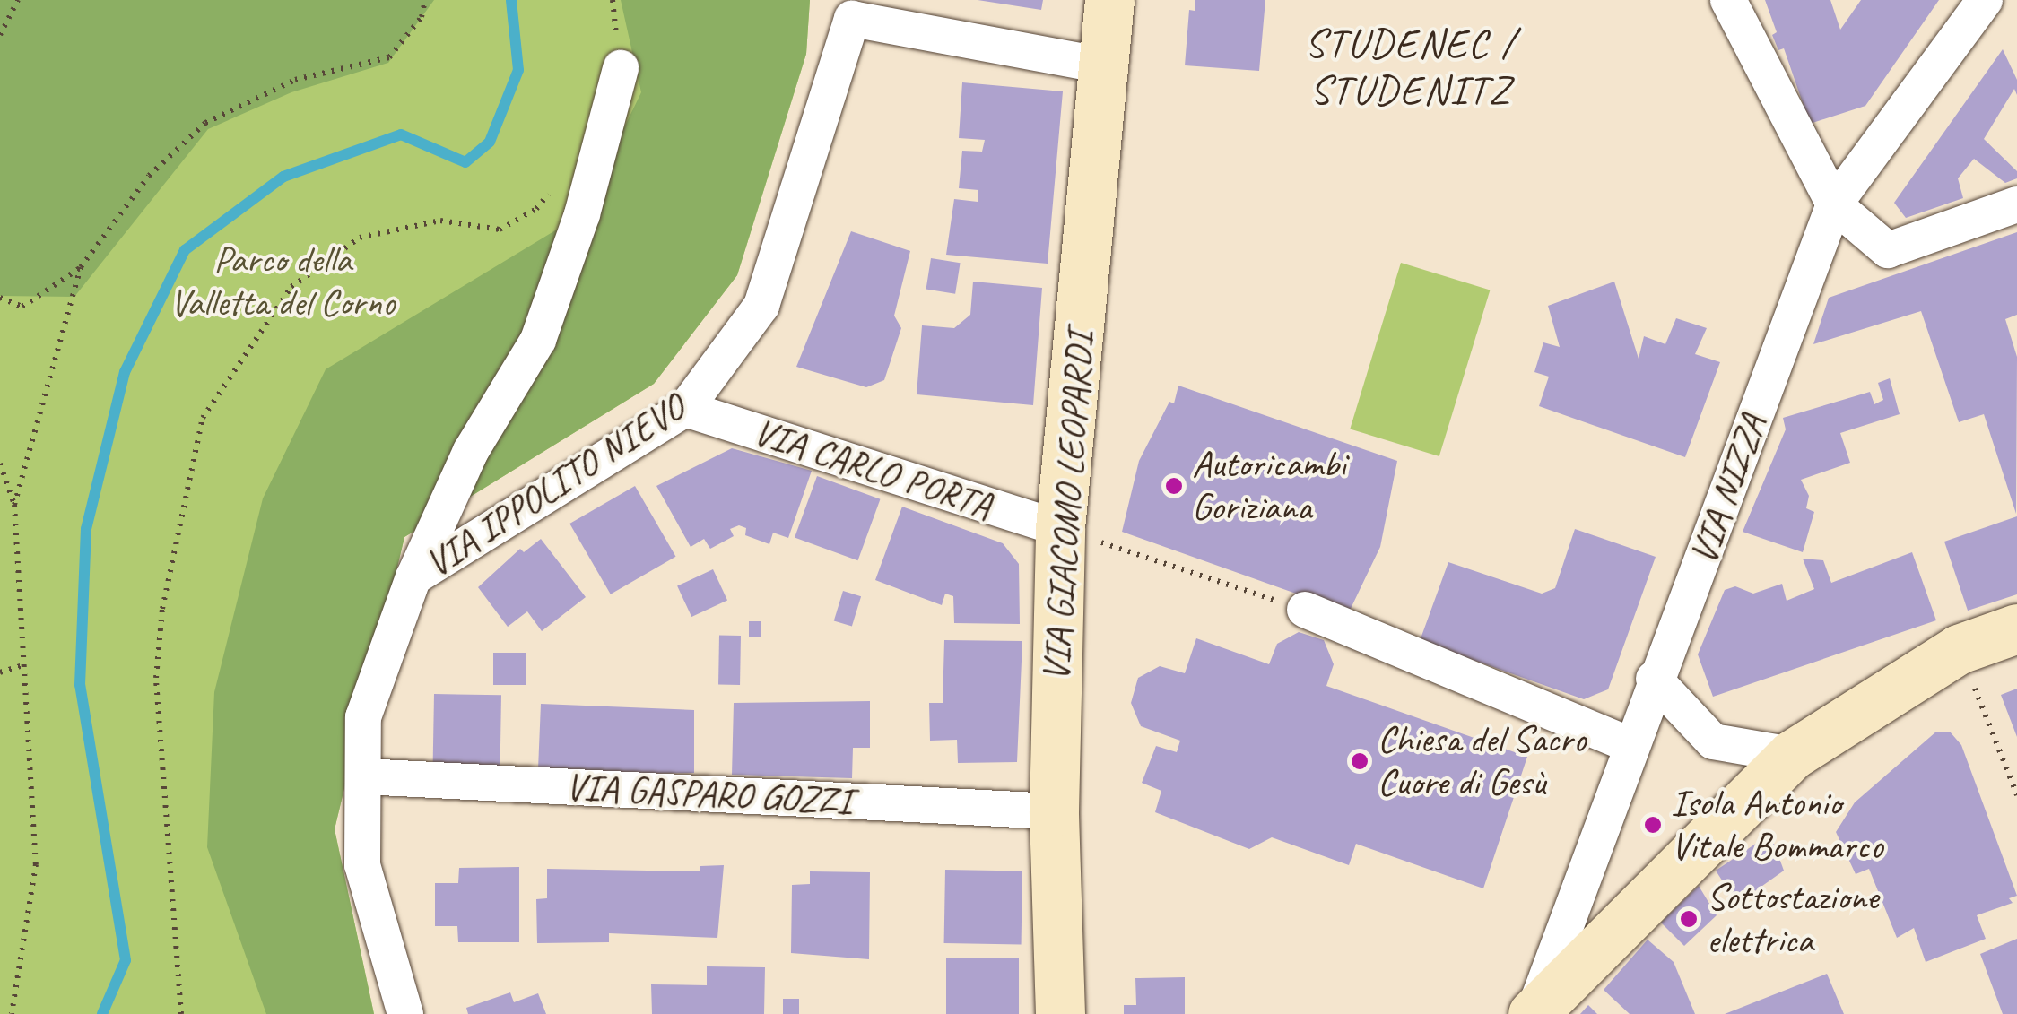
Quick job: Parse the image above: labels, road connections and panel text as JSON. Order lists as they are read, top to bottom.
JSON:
{
  "streets": {
    "main road": ["VIA GIACOMO LEOPARDI"],
    "street": [
      "VIA CARLO PORTA",
      "VIA IPPOLITO NIEVO",
      "VIA NIZZA",
      "VIA GASPARO GOZZI"
    ]
  },
  "crossings": [
    ["VIA CARLO PORTA", "VIA IPPOLITO NIEVO"],
    ["VIA CARLO PORTA", "VIA GIACOMO LEOPARDI"],
    ["VIA IPPOLITO NIEVO", "VIA GIACOMO LEOPARDI"],
    ["VIA IPPOLITO NIEVO", "VIA GASPARO GOZZI"],
    ["VIA GIACOMO LEOPARDI", "VIA GASPARO GOZZI"]
  ],
  "districts": ["STUDENEC / STUDENITZ"],
  "parks": ["Parco della Valletta del Corno"],
  "places": [
    "Autoricambi Goriziana",
    "Chiesa del Sacro Cuore di Gesù",
    "Isola Antonio Vitale Bommarco",
    "Sottostazione elettrica"
  ]
}
